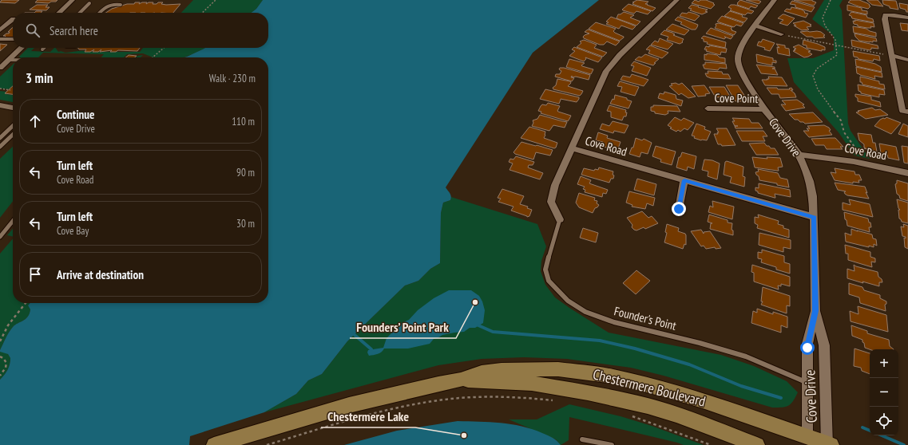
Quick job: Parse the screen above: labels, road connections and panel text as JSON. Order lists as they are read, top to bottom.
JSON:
{
  "streets": {
    "main road": ["Chestermere Boulevard"],
    "street": ["Cove Point", "Cove Drive", "Cove Road"],
    "lane": ["Founder's Point"]
  },
  "crossings": [
    ["Cove Point", "Cove Drive"],
    ["Cove Drive", "Cove Road"],
    ["Cove Drive", "Founder's Point"],
    ["Cove Drive", "Chestermere Boulevard"]
  ],
  "places": ["Founders’ Point Park", "Chestermere Lake"],
  "page": {
    "search": "Search here",
    "heading": ["3 min", "Walk · 230 m"],
    "list": [
      ["Continue", "Cove Drive", "110 m"],
      ["Turn left", "Cove Road", "90 m"],
      ["Turn left", "Cove Bay", "30 m"],
      "Arrive at destination"
    ],
    "map_buttons": ["+", "−"]
  }
}
